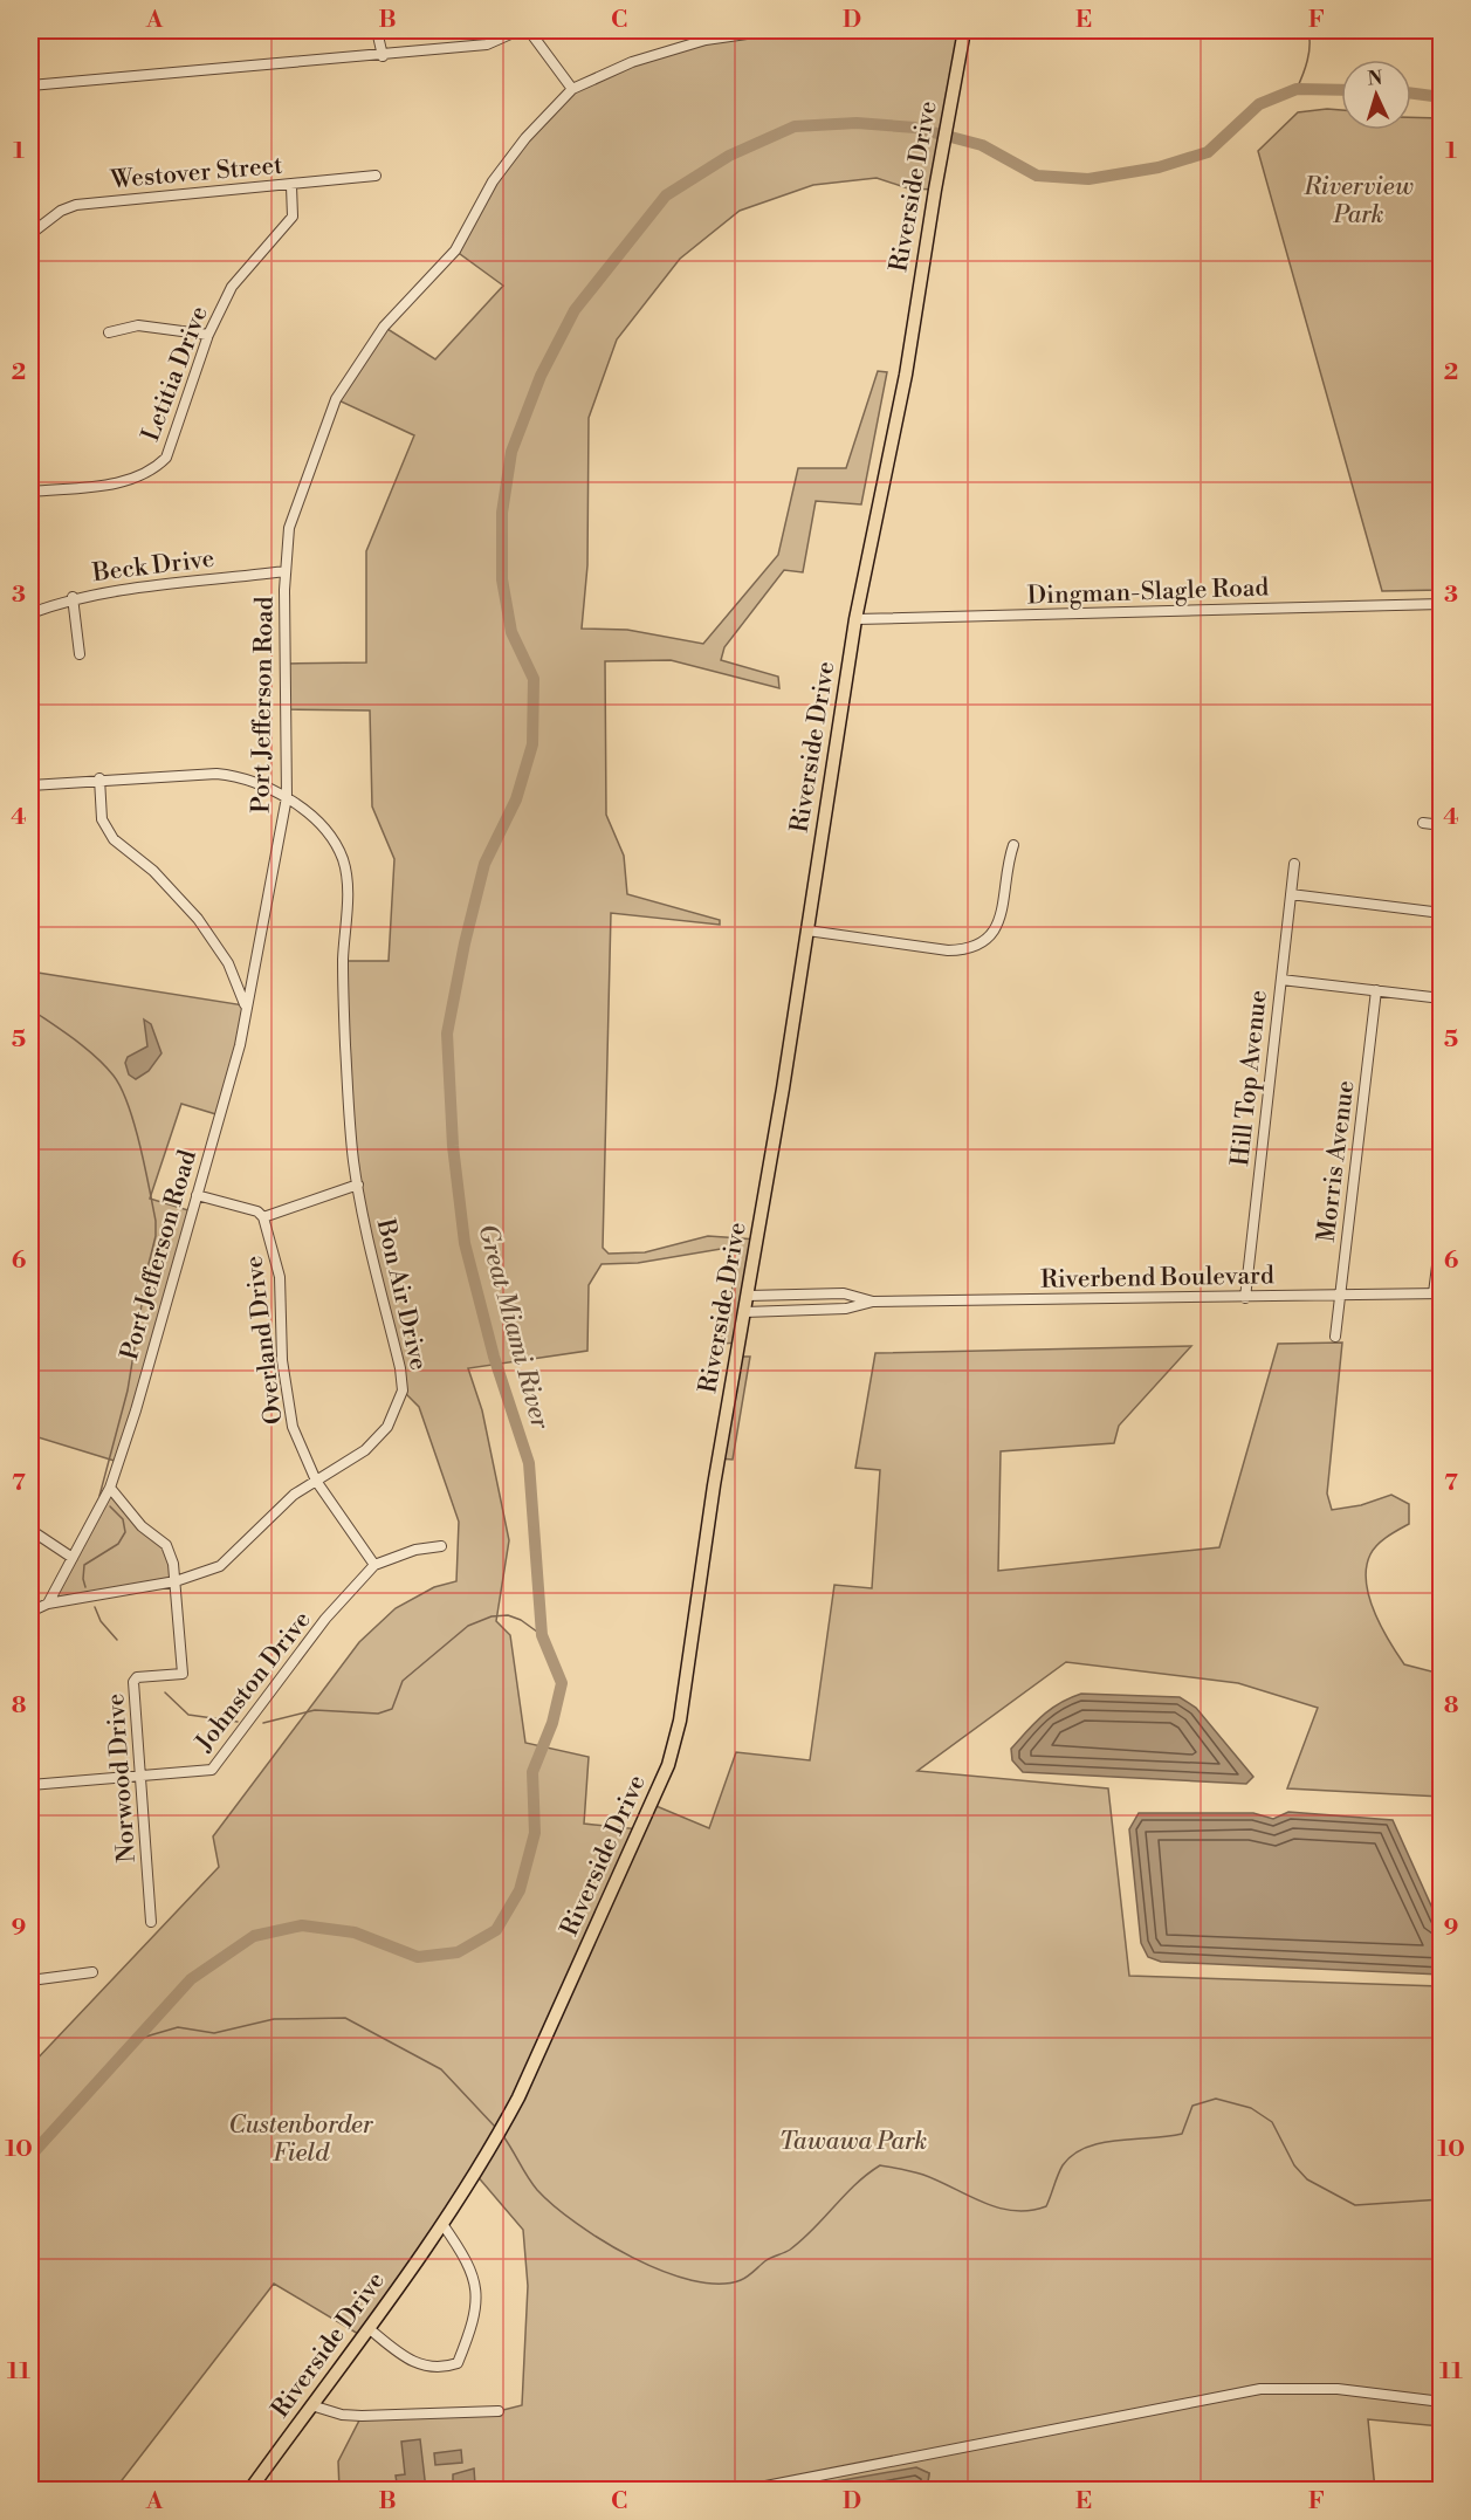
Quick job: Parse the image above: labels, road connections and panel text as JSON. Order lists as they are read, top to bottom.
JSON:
{
  "streets": {
    "main road": ["Riverside Drive"],
    "street": [
      "Westover Street",
      "Letitia Drive",
      "Beck Drive",
      "Dingman-Slagle Road",
      "Port Jefferson Road",
      "Hill Top Avenue",
      "Morris Avenue",
      "Riverbend Boulevard",
      "Bon Air Drive",
      "Overland Drive",
      "Johnston Drive",
      "Norwood Drive"
    ]
  },
  "crossings": [
    ["Westover Street", "Letitia Drive"],
    ["Riverside Drive", "Dingman-Slagle Road"],
    ["Beck Drive", "Port Jefferson Road"],
    ["Port Jefferson Road", "Bon Air Drive"],
    ["Port Jefferson Road", "Norwood Drive"],
    ["Hill Top Avenue", "Riverbend Boulevard"],
    ["Morris Avenue", "Riverbend Boulevard"],
    ["Bon Air Drive", "Overland Drive"],
    ["Bon Air Drive", "Norwood Drive"],
    ["Overland Drive", "Johnston Drive"],
    ["Johnston Drive", "Norwood Drive"]
  ],
  "water": ["Great Miami River"],
  "parks": ["Riverview Park", "Custenborder Field", "Tawawa Park"],
  "north": "top",
  "grid": {
    "columns": [
      "A",
      "B",
      "C",
      "D",
      "E",
      "F"
    ],
    "rows": [
      "1",
      "2",
      "3",
      "4",
      "5",
      "6",
      "7",
      "8",
      "9",
      "10",
      "11"
    ]
  }
}
